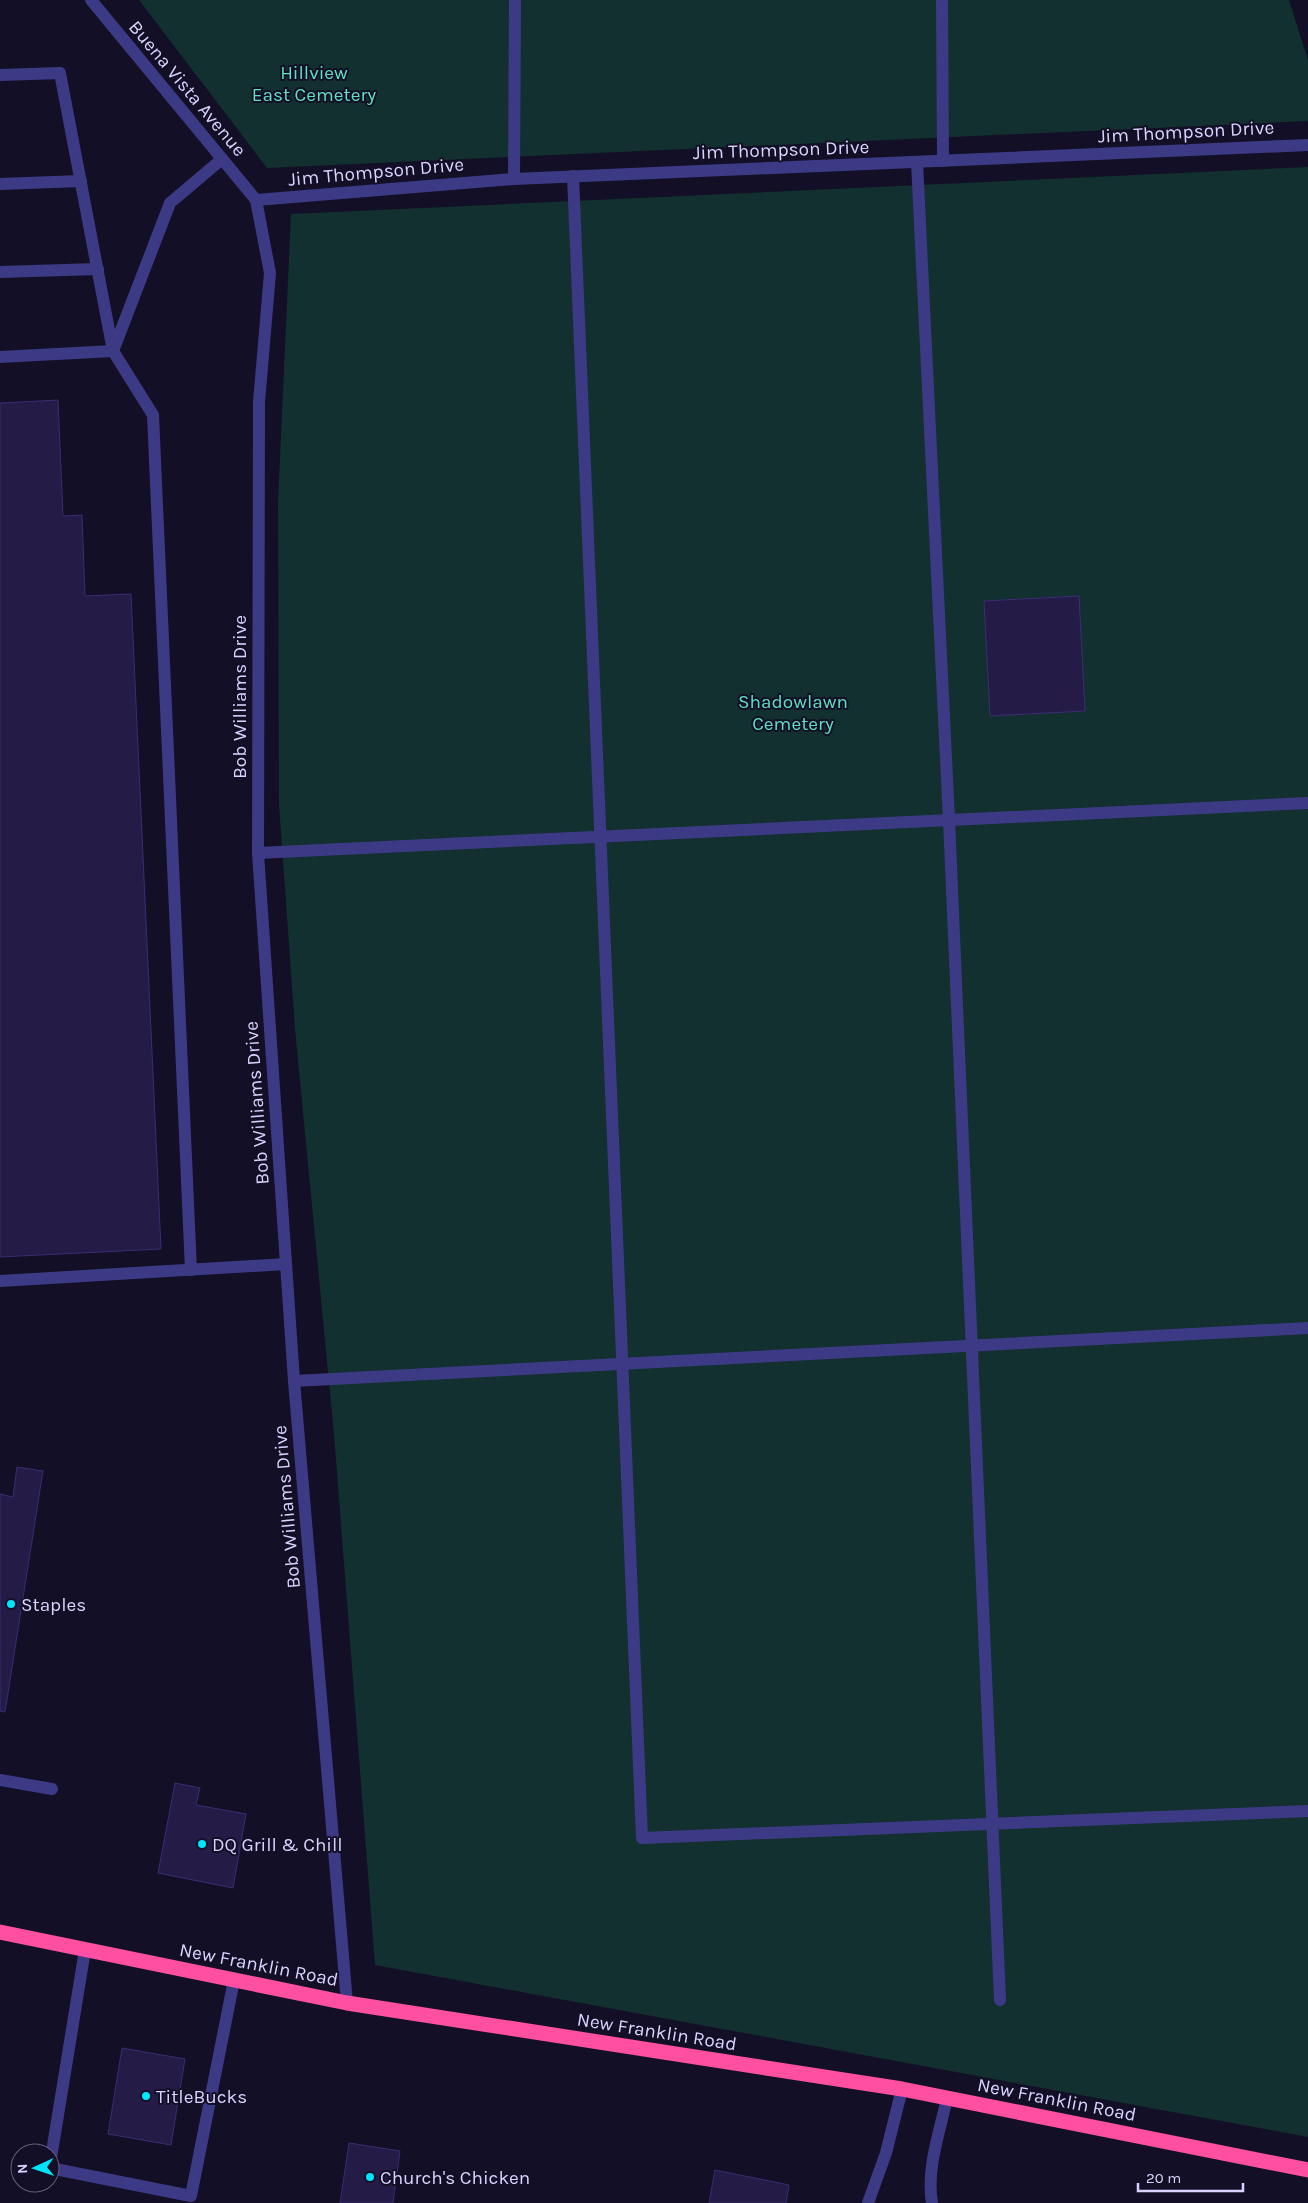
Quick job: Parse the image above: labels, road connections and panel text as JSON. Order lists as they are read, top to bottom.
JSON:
{
  "streets": {
    "highway": ["New Franklin Road"],
    "street": ["Buena Vista Avenue", "Jim Thompson Drive", "Bob Williams Drive"]
  },
  "crossings": [
    ["Buena Vista Avenue", "Jim Thompson Drive"],
    ["Buena Vista Avenue", "Bob Williams Drive"],
    ["Jim Thompson Drive", "Bob Williams Drive"],
    ["Bob Williams Drive", "New Franklin Road"]
  ],
  "parks": ["Hillview East Cemetery", "Shadowlawn Cemetery"],
  "places": [
    "Staples",
    "DQ Grill & Chill",
    "TitleBucks",
    "Church's Chicken"
  ],
  "scale_bar": "20 m",
  "north": "left"
}
